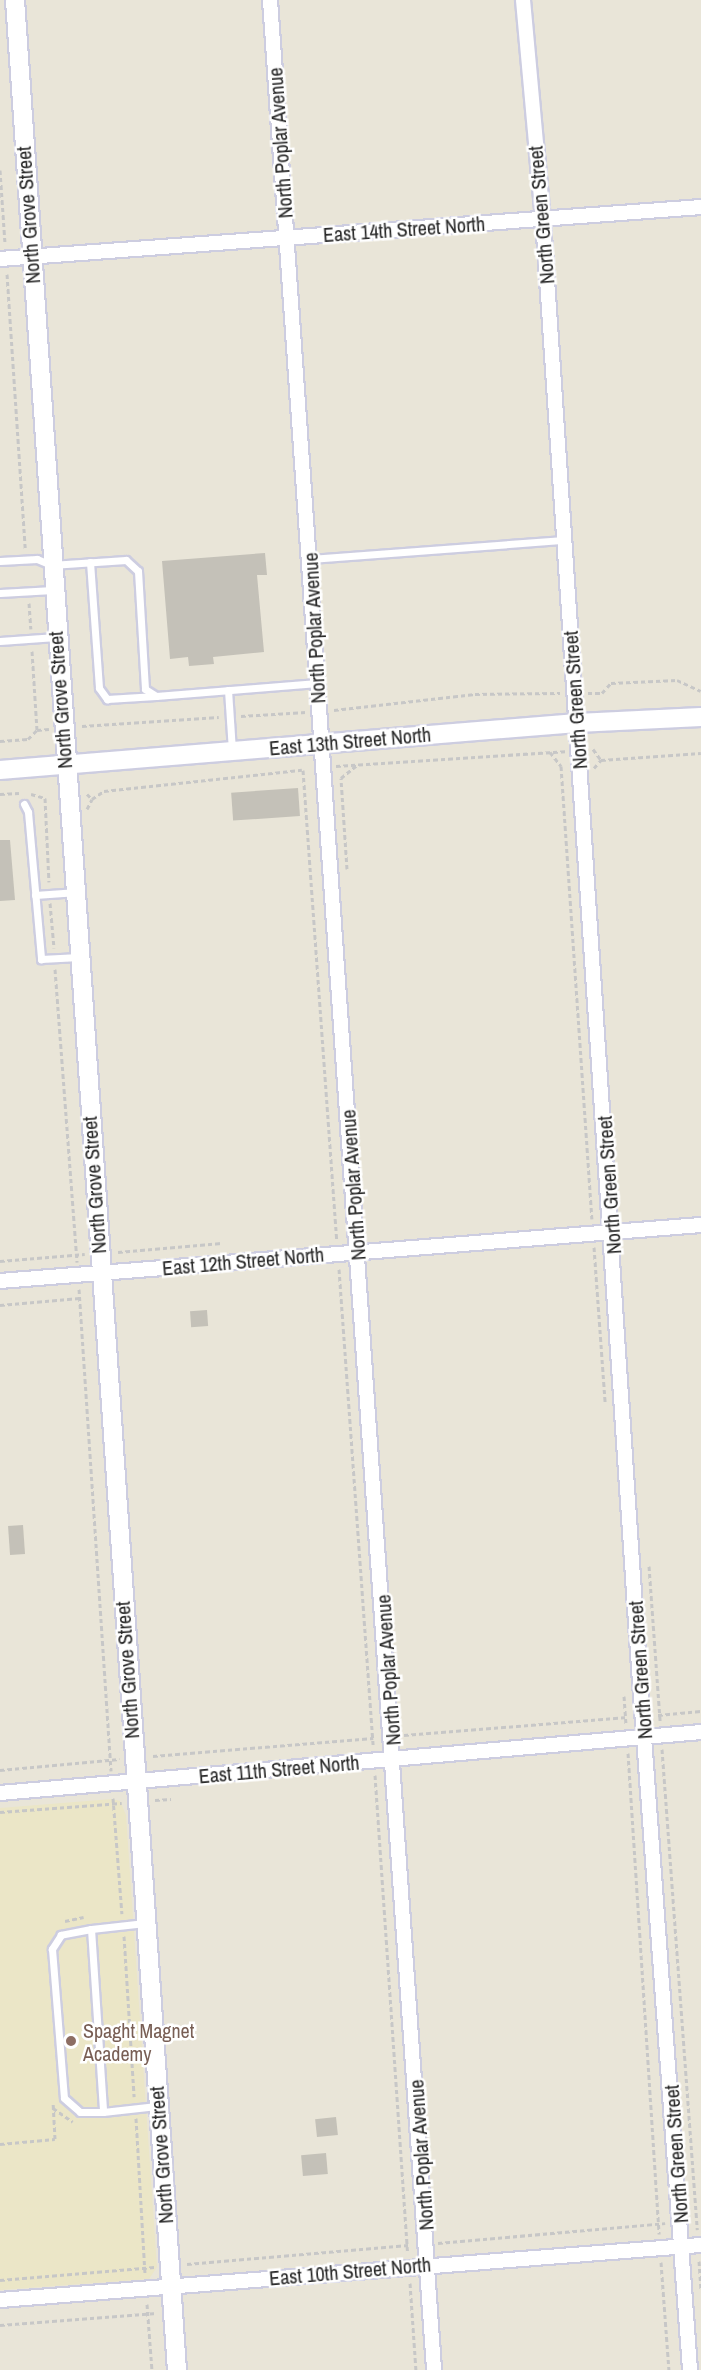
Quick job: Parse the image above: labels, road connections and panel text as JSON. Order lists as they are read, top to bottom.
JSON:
{
  "streets": {
    "street": [
      "North Poplar Avenue",
      "North Grove Street",
      "North Green Street",
      "East 14th Street North",
      "East 13th Street North",
      "East 12th Street North",
      "East 11th Street North",
      "East 10th Street North"
    ]
  },
  "crossings": [
    ["North Poplar Avenue", "East 14th Street North"],
    ["North Poplar Avenue", "East 13th Street North"],
    ["North Poplar Avenue", "East 12th Street North"],
    ["North Poplar Avenue", "East 11th Street North"],
    ["North Poplar Avenue", "East 10th Street North"],
    ["North Grove Street", "East 14th Street North"],
    ["North Grove Street", "East 13th Street North"],
    ["North Grove Street", "East 12th Street North"],
    ["North Grove Street", "East 11th Street North"],
    ["North Grove Street", "East 10th Street North"],
    ["North Green Street", "East 14th Street North"],
    ["North Green Street", "East 13th Street North"],
    ["North Green Street", "East 12th Street North"],
    ["North Green Street", "East 11th Street North"],
    ["North Green Street", "East 10th Street North"]
  ],
  "places": ["Spaght Magnet Academy"]
}
